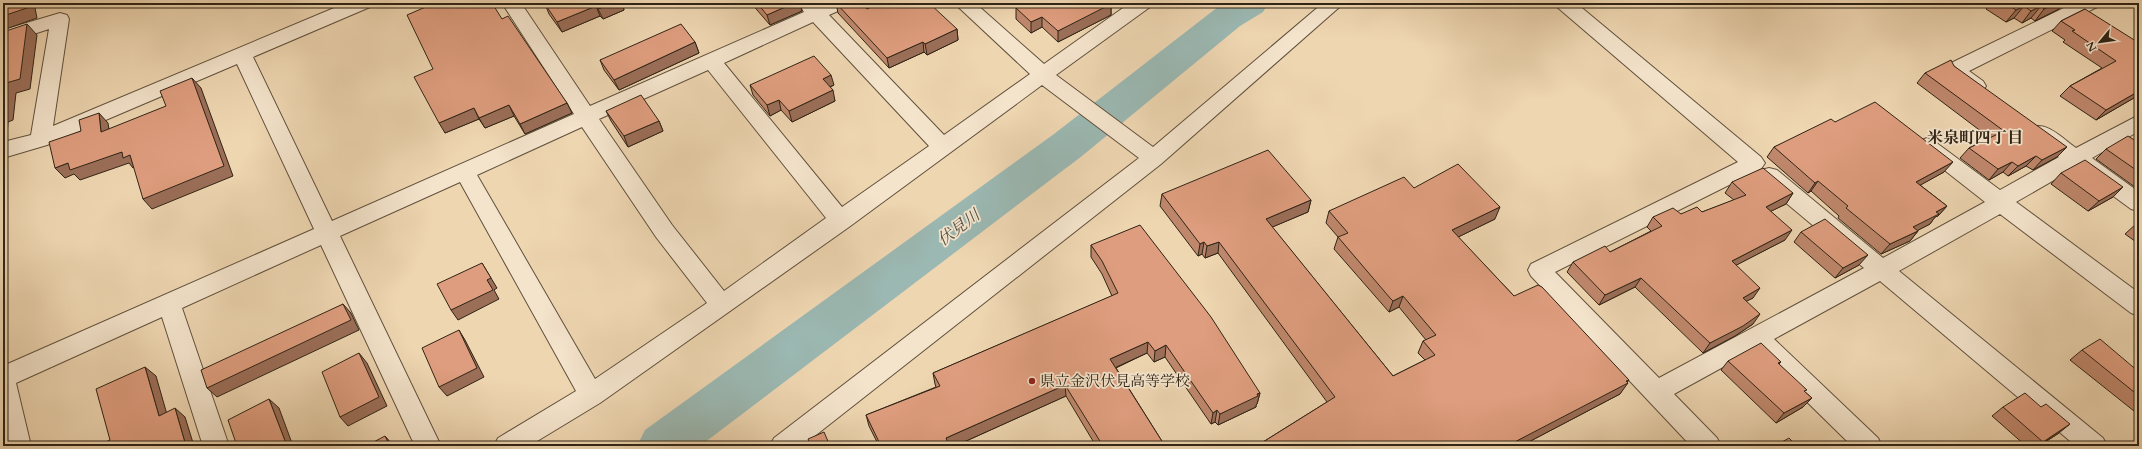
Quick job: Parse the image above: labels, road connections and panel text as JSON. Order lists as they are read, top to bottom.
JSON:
{
  "districts": ["米泉町四丁目"],
  "water": ["伏見川"],
  "places": ["県立金沢伏見高等学校"],
  "north": "bottom left"
}
